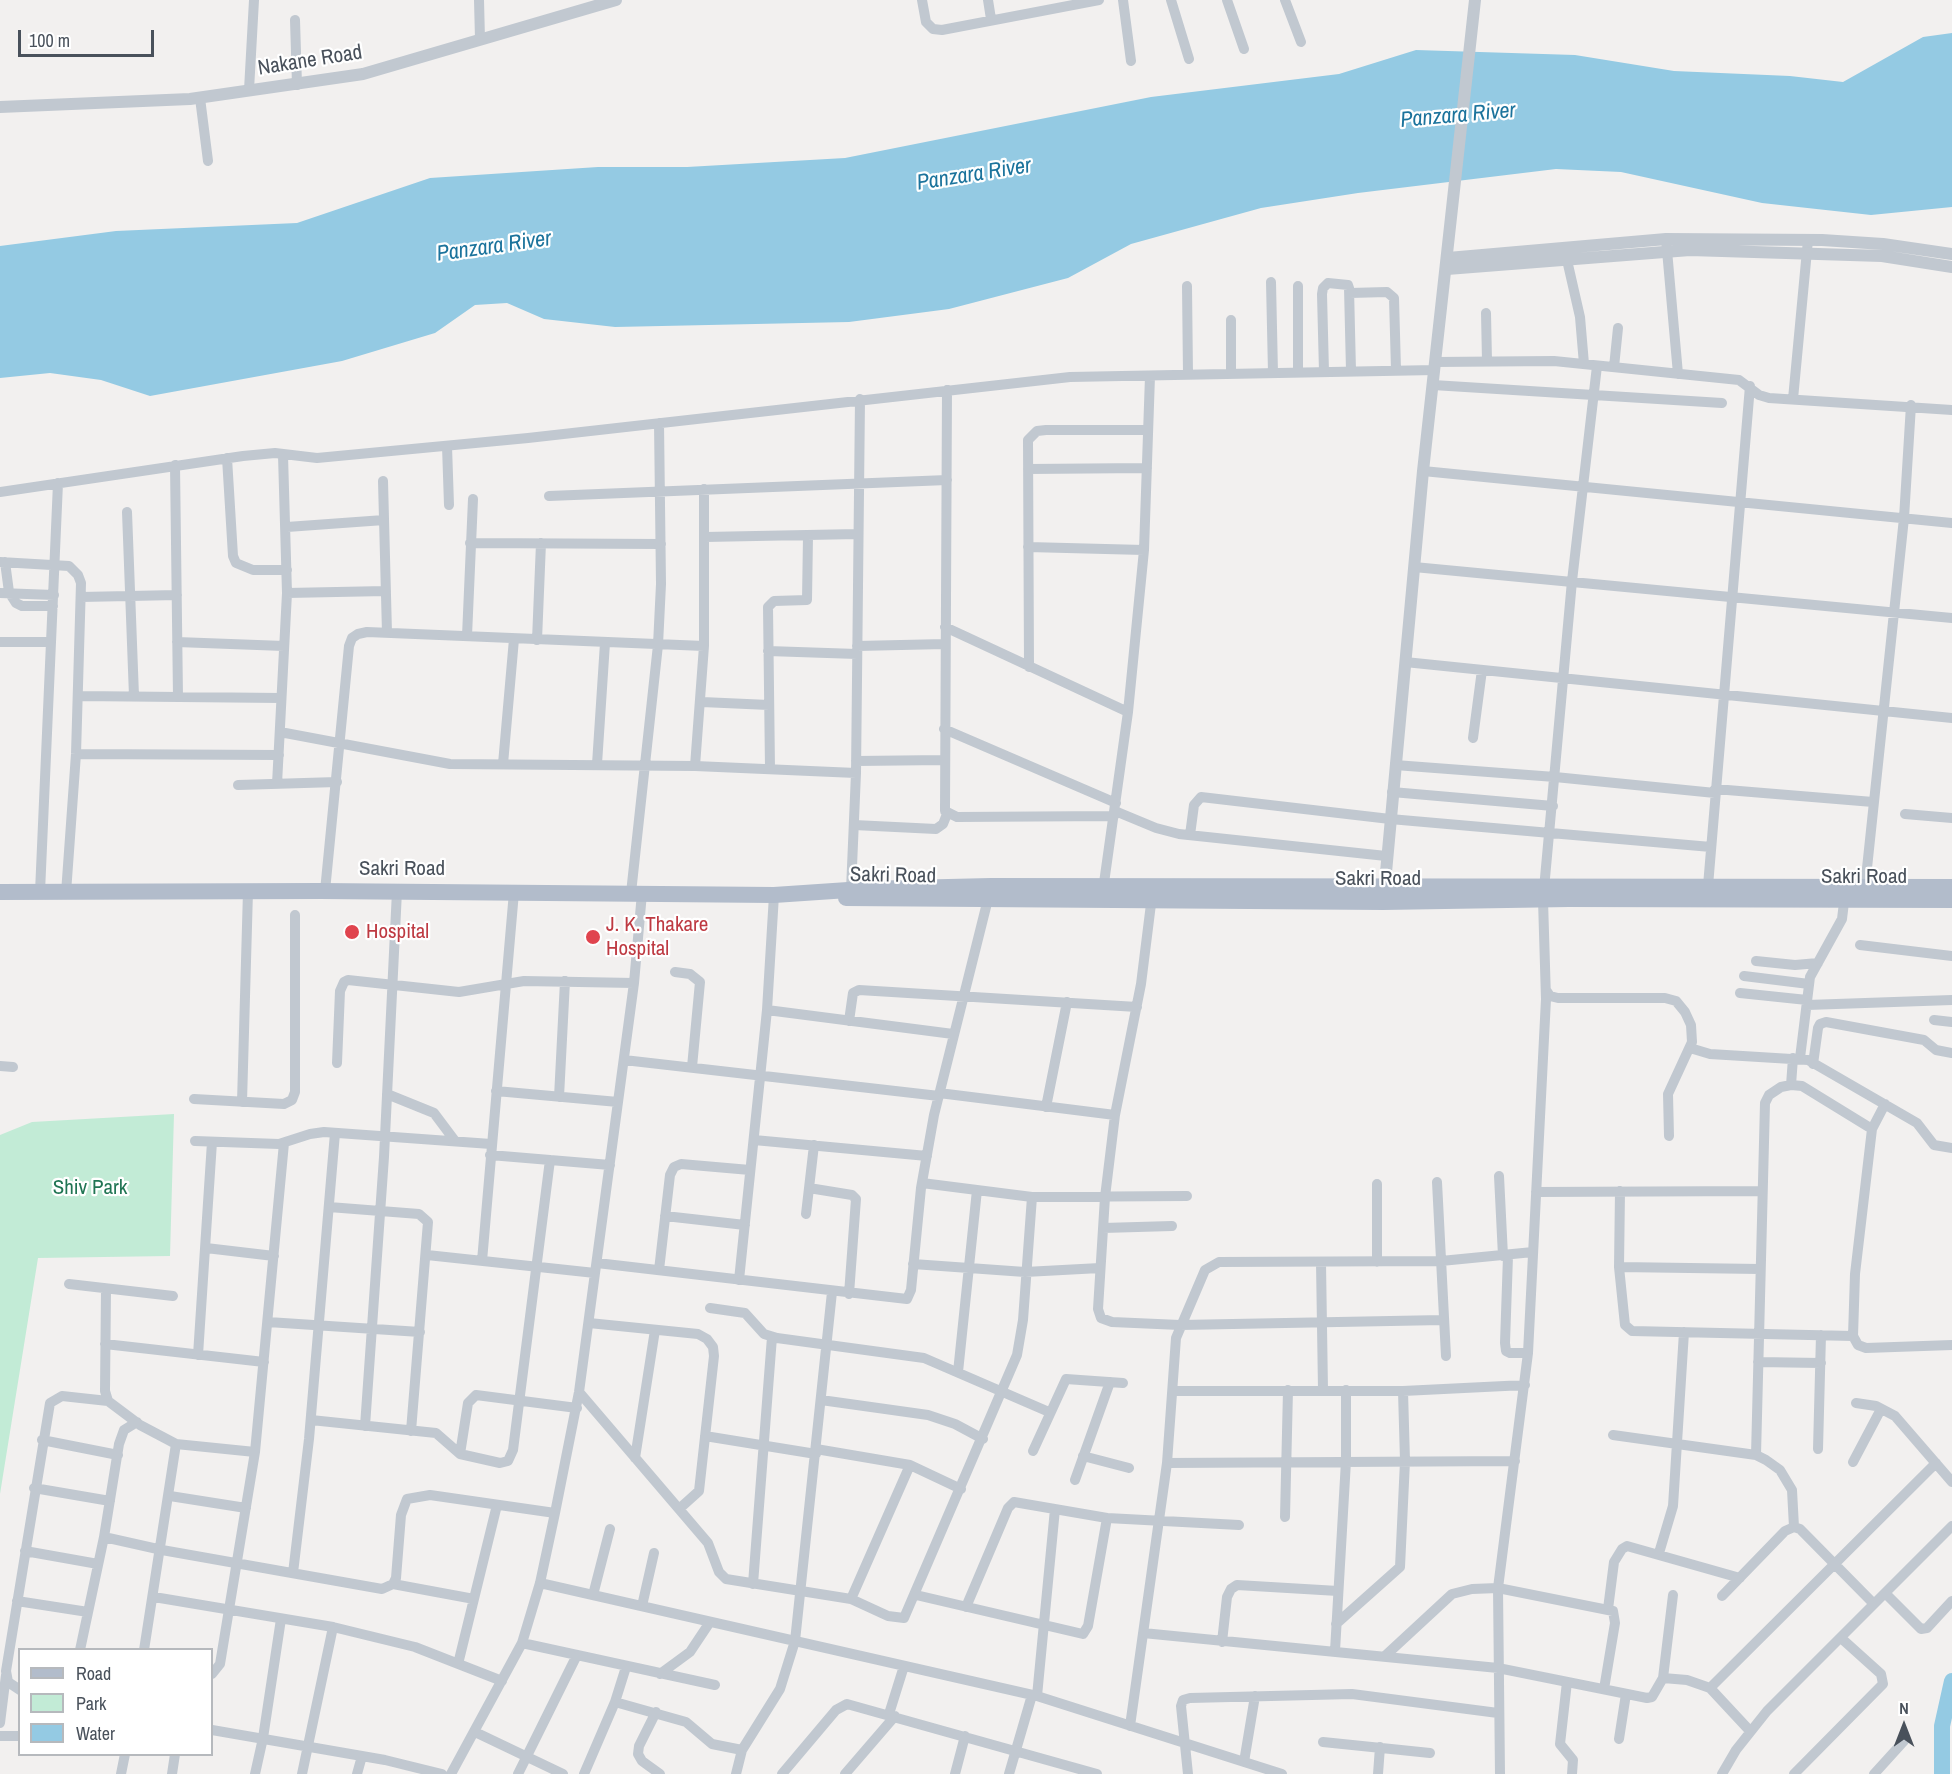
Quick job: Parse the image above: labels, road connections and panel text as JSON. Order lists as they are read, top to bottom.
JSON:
{
  "streets": {
    "main road": ["Sakri Road"],
    "street": ["Nakane Road"]
  },
  "water": ["Panzara River"],
  "parks": ["Shiv Park"],
  "places": ["Hospital", "J. K. Thakare Hospital"],
  "legend": ["Road", "Park", "Water"],
  "scale_bar": "100 m",
  "north": "top"
}
